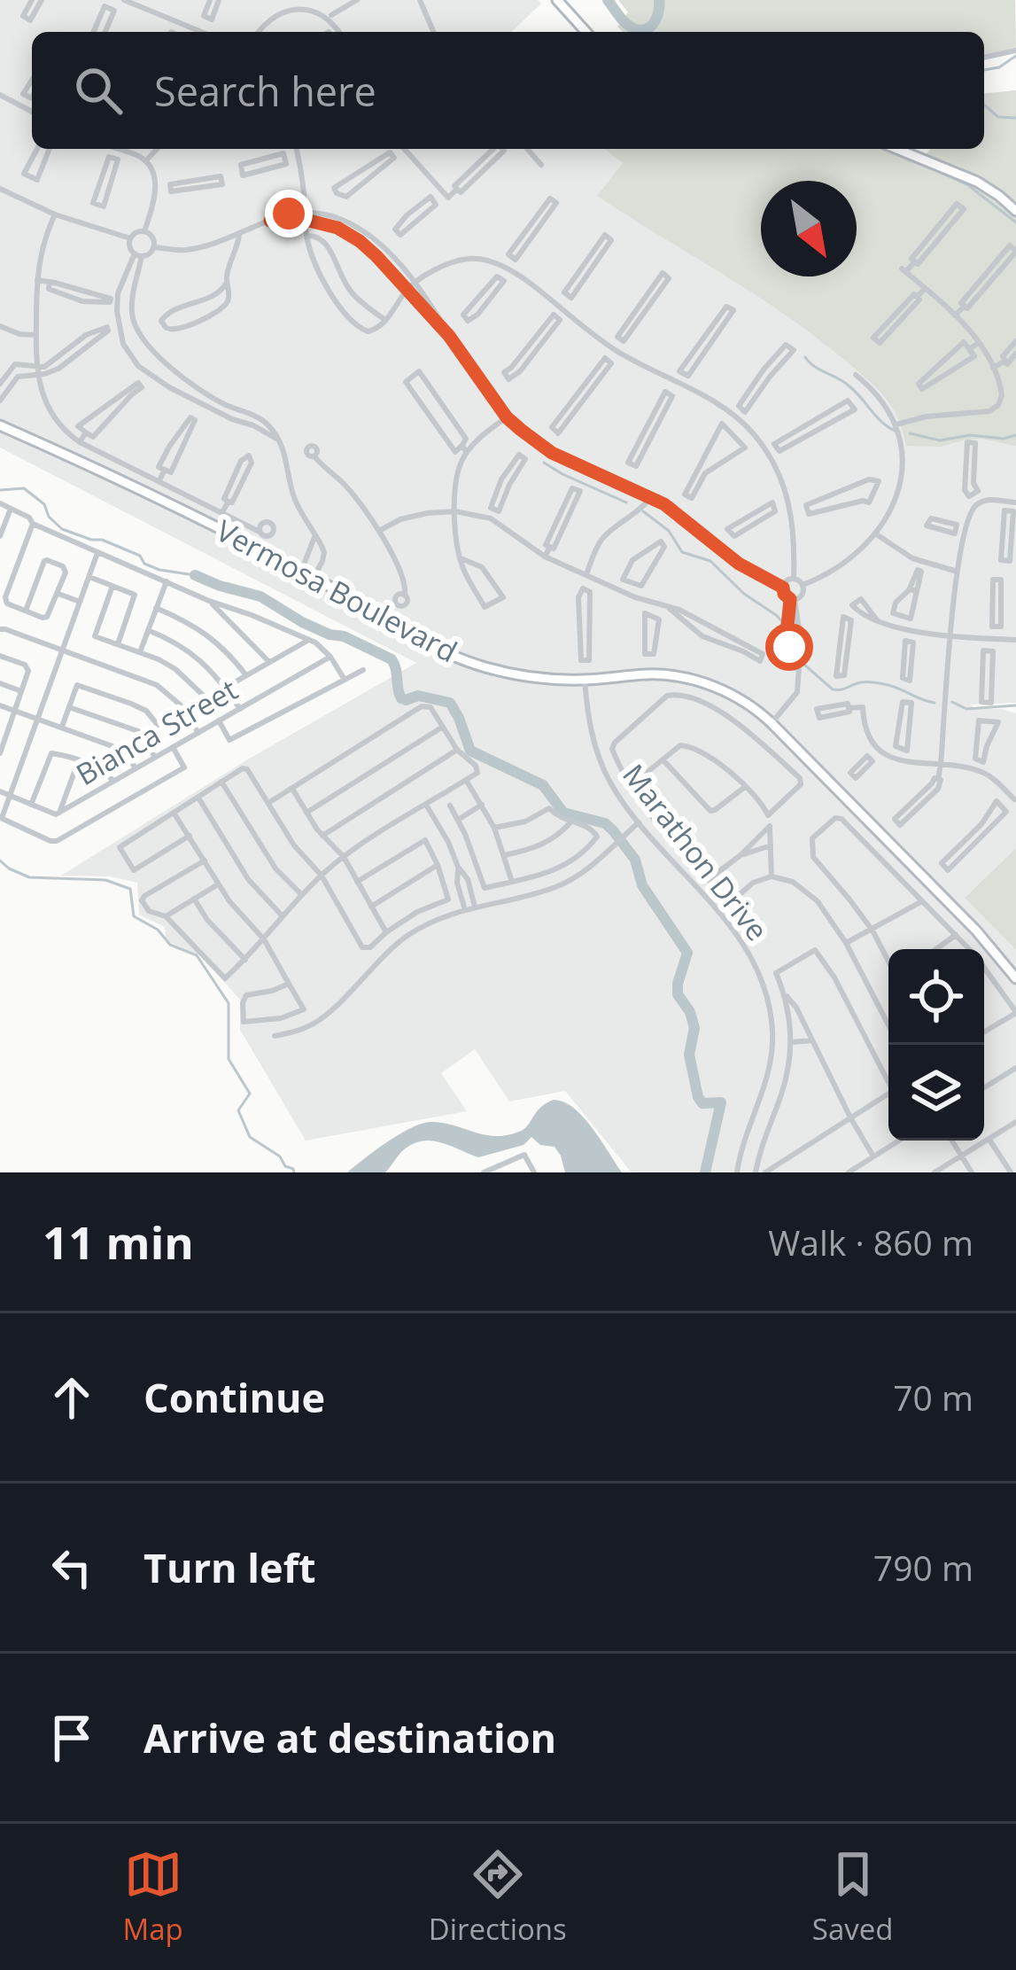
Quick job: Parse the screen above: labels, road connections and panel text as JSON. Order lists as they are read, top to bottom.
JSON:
{
  "streets": {
    "main road": ["Vermosa Boulevard"],
    "street": ["Bianca Street", "Marathon Drive"]
  },
  "crossings": [
    ["Vermosa Boulevard", "Marathon Drive"]
  ],
  "north": "bottom right",
  "page": {
    "search": "Search here",
    "heading": ["11 min", "Walk · 860 m"],
    "list": [
      ["Continue", "70 m"],
      ["Turn left", "790 m"],
      "Arrive at destination"
    ],
    "nav": ["Map", "Directions", "Saved"]
  }
}
